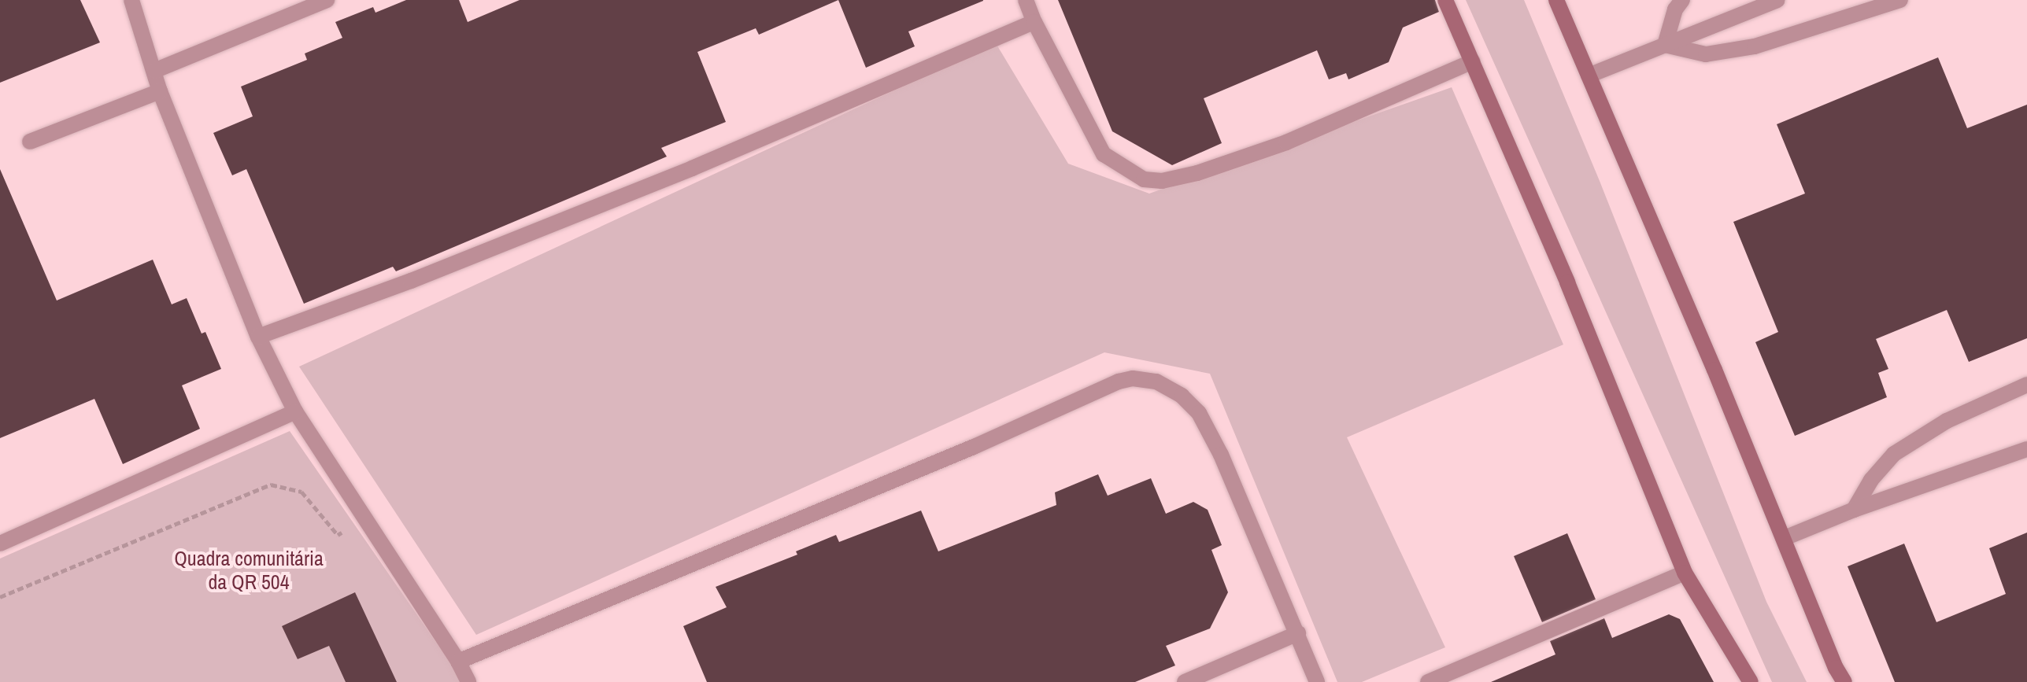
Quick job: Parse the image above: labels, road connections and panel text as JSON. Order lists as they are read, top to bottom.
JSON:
{
  "parks": ["Quadra comunitária da QR 504"]
}
